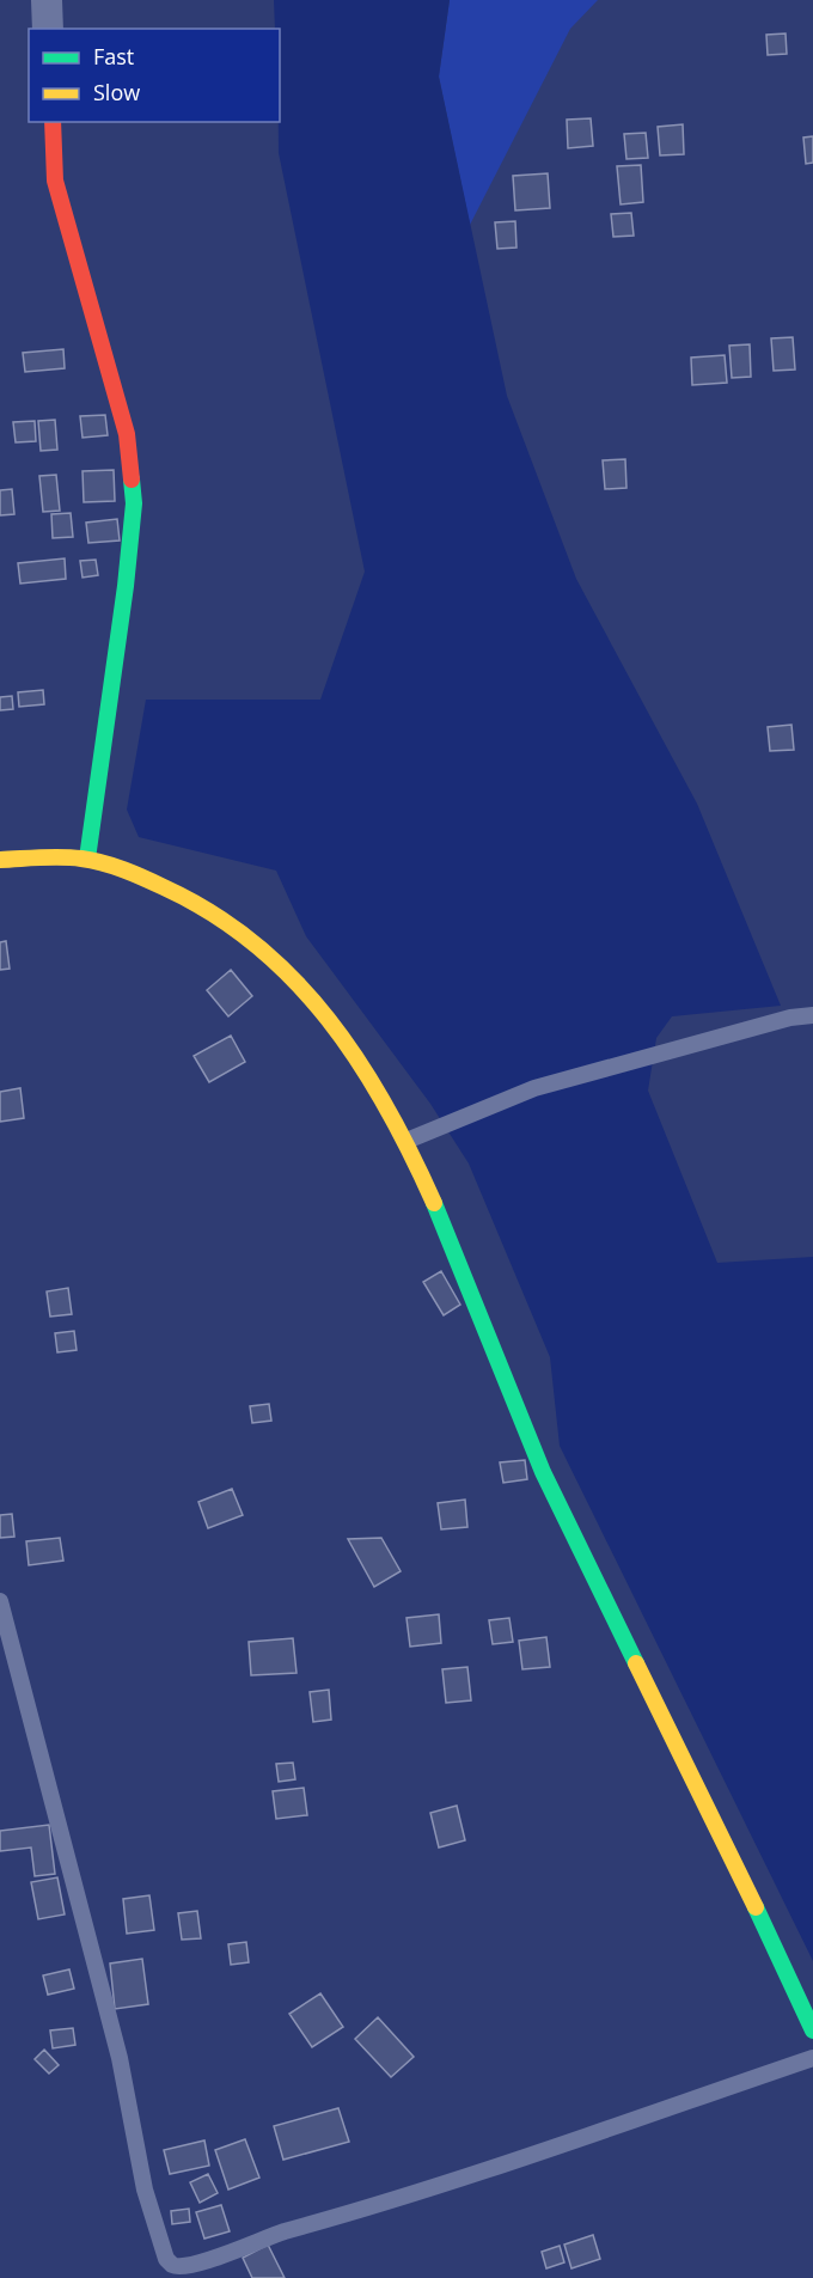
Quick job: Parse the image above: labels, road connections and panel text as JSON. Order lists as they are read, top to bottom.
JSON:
{
  "legend": ["Fast", "Slow"]
}
